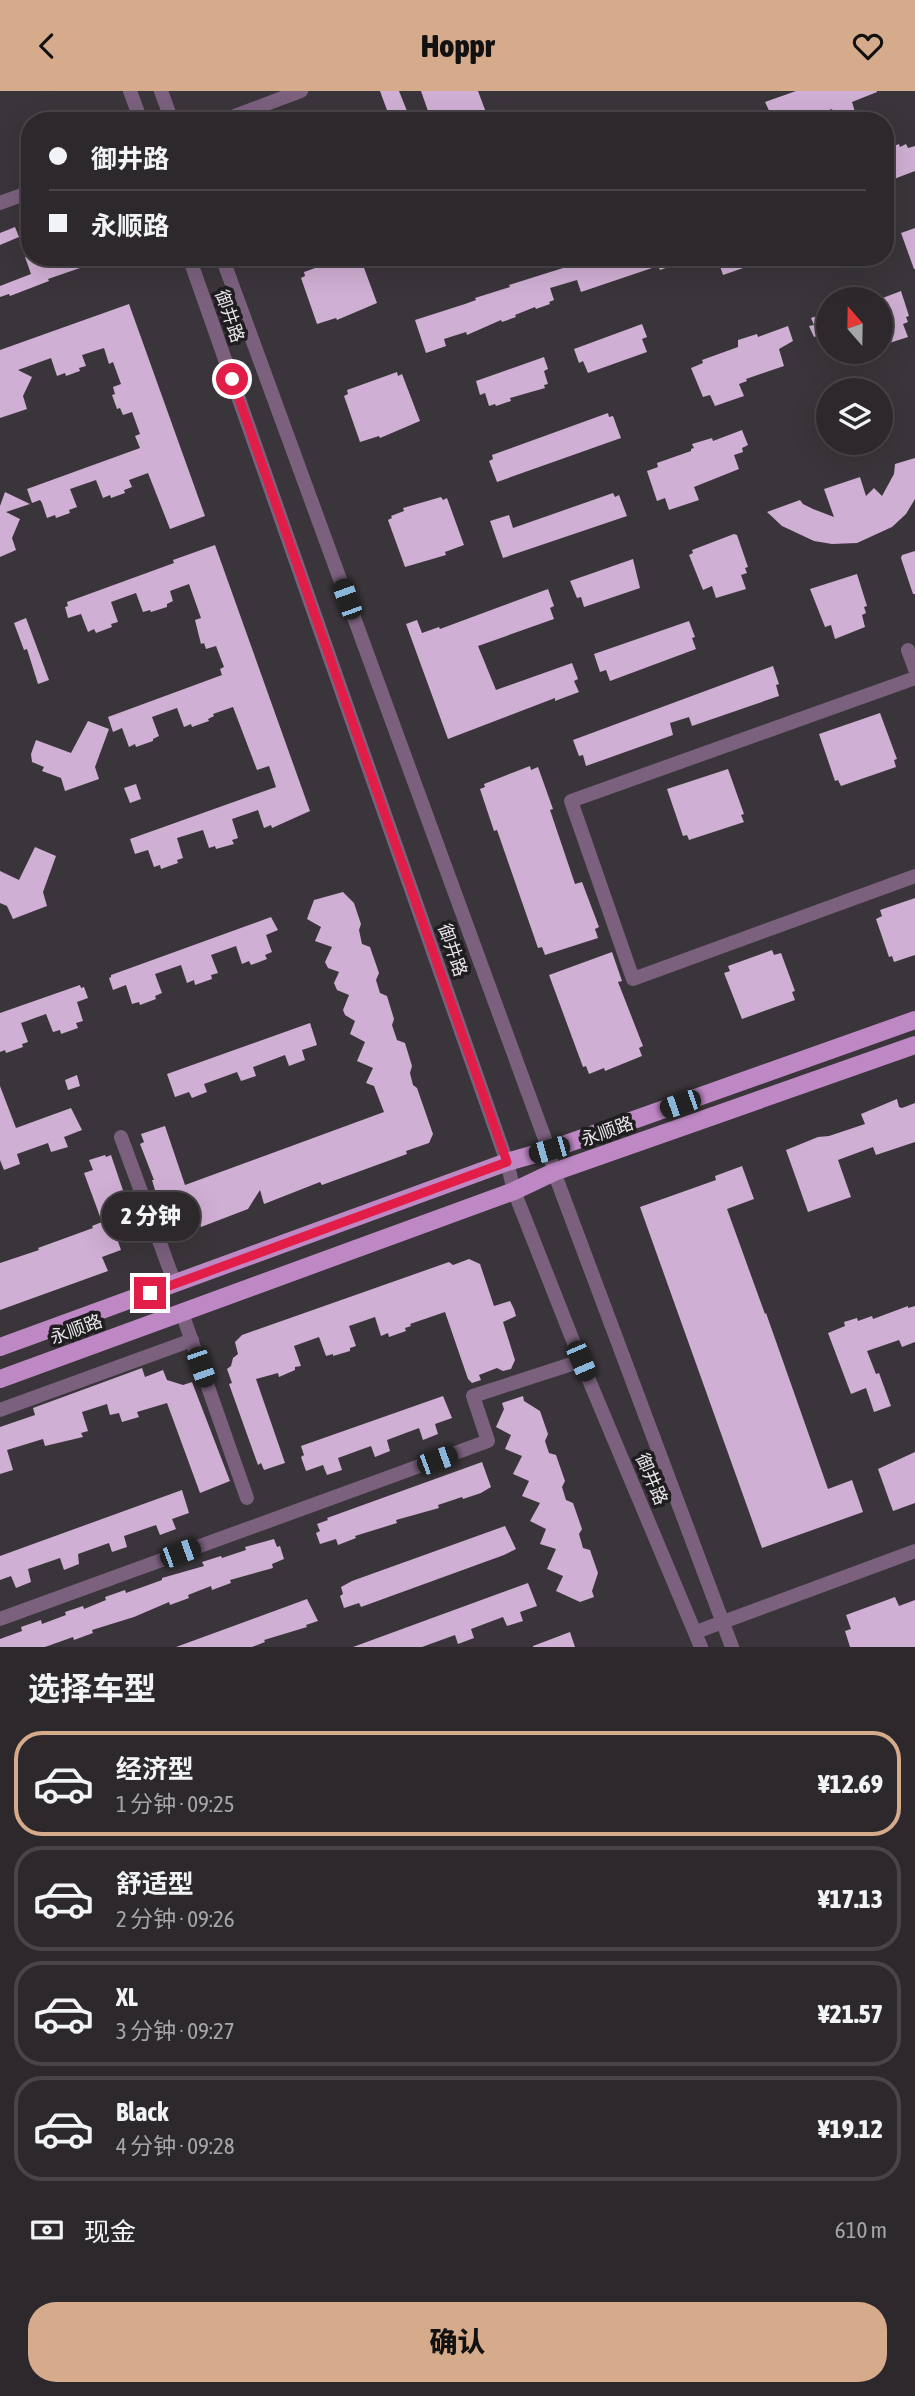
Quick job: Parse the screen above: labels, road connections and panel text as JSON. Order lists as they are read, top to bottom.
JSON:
{
  "streets": {
    "main road": ["永顺路"],
    "street": ["御井路"]
  },
  "crossings": [
    ["御井路", "永顺路"]
  ],
  "north": "top",
  "page": {
    "header": "Hoppr",
    "banner": ["御井路", "永顺路"],
    "bubble": "2 分钟",
    "heading": "选择车型",
    "list": [
      {
        "name": "经济型",
        "note": "1 分钟 · 09:25",
        "value": "¥12.69"
      },
      {
        "name": "舒适型",
        "note": "2 分钟 · 09:26",
        "value": "¥17.13"
      },
      {
        "name": "XL",
        "note": "3 分钟 · 09:27",
        "value": "¥21.57"
      },
      {
        "name": "Black",
        "note": "4 分钟 · 09:28",
        "value": "¥19.12"
      }
    ],
    "pay": ["现金", "610 m"],
    "buttons": "确认"
  }
}
